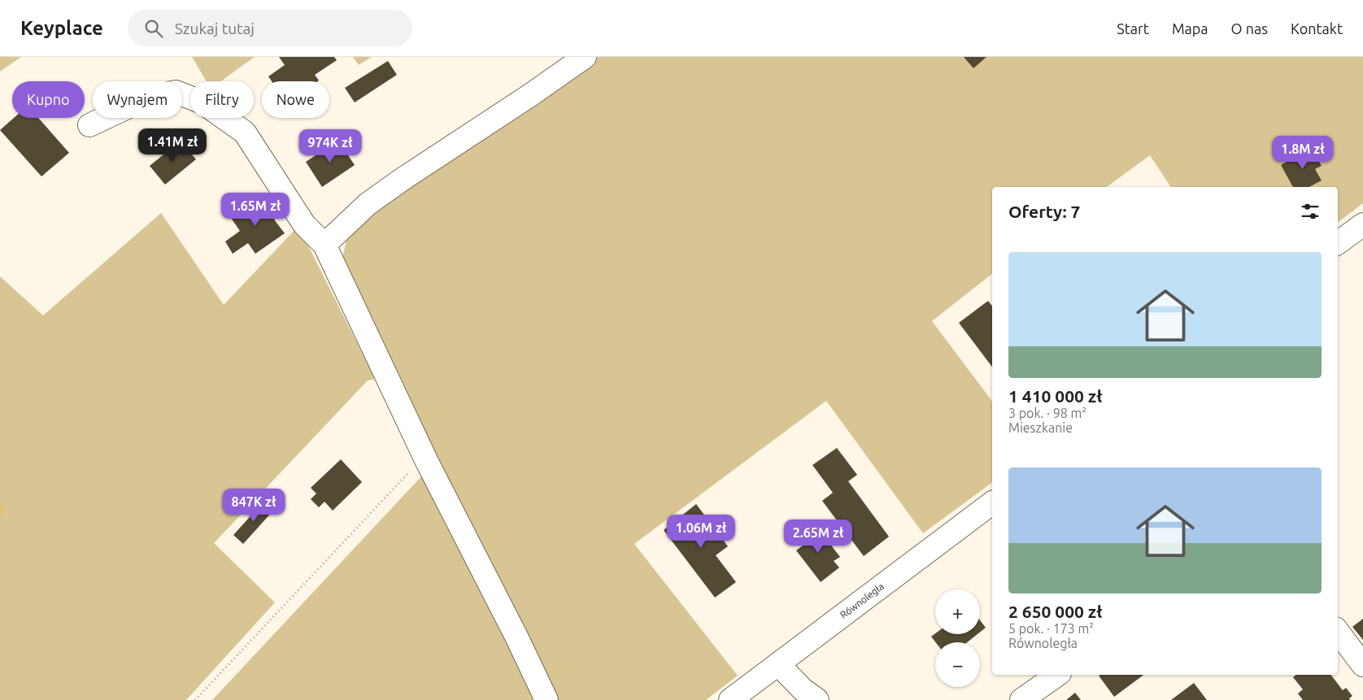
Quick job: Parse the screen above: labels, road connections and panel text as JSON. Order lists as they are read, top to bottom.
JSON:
{
  "streets": {
    "street": ["Równoległa"]
  },
  "page": {
    "header": "Keyplace",
    "search": "Szukaj tutaj",
    "nav": [
      "Start",
      "Mapa",
      "O nas",
      "Kontakt"
    ],
    "chip": [
      "Kupno",
      "Wynajem",
      "Filtry",
      "Nowe"
    ],
    "price": [
      "1.41M zł",
      "974K zł",
      "1.8M zł",
      "1.65M zł",
      "847K zł",
      "1.06M zł",
      "2.65M zł"
    ],
    "heading": "Oferty: 7",
    "list": [
      {
        "name": "1 410 000 zł",
        "note": "3 pok. · 98 m² · Mieszkanie"
      },
      {
        "name": "2 650 000 zł",
        "note": "5 pok. · 173 m² · Równoległa"
      }
    ],
    "map_buttons": ["+", "−"]
  }
}
